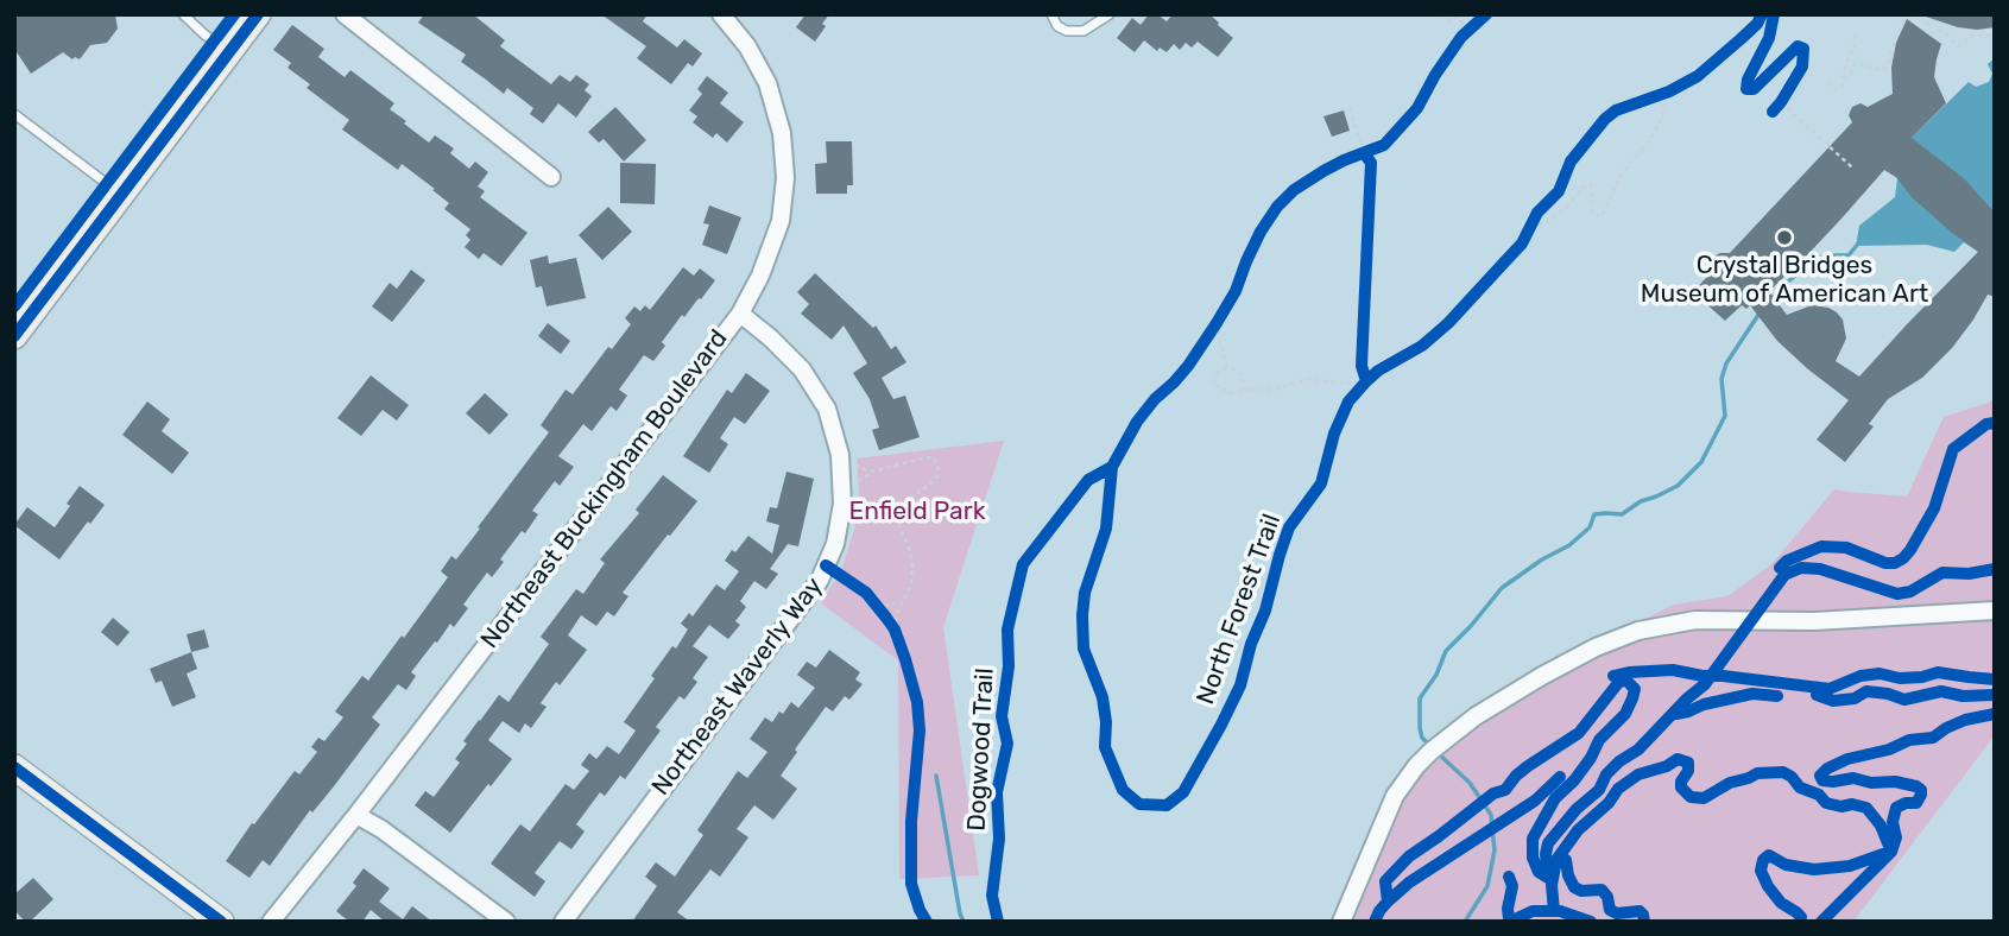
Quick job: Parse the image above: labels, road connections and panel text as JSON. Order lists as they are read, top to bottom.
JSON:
{
  "streets": {
    "street": ["Northeast Buckingham Boulevard", "Northeast Waverly Way"],
    "cycle path": ["North Forest Trail", "Dogwood Trail"]
  },
  "crossings": [
    ["Northeast Buckingham Boulevard", "Northeast Waverly Way"]
  ],
  "parks": ["Enfield Park"],
  "places": ["Crystal Bridges Museum of American Art"]
}
